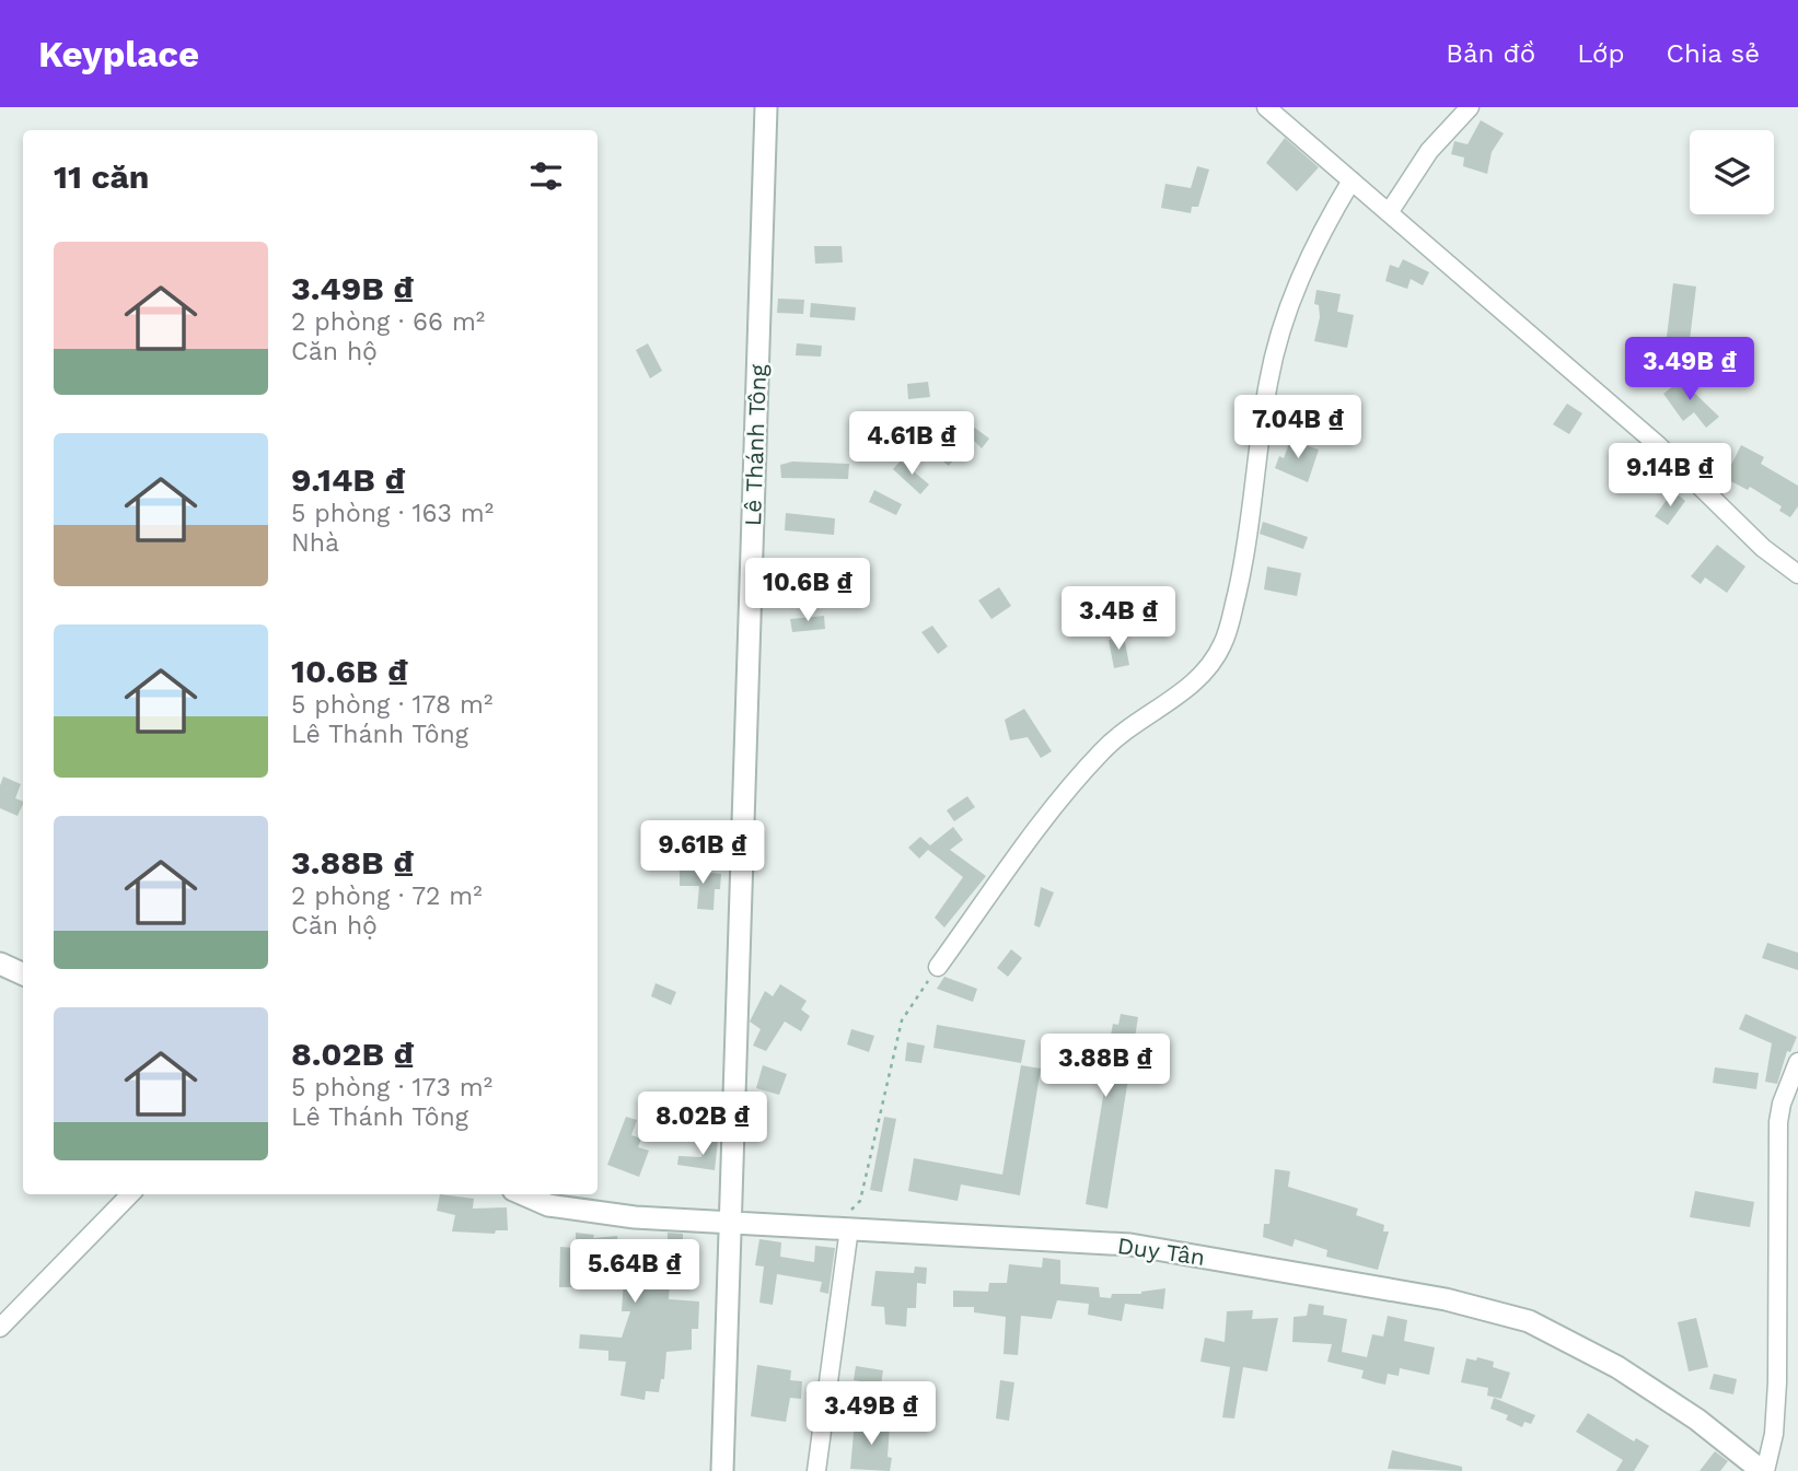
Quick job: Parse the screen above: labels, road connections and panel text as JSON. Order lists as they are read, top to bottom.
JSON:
{
  "streets": {
    "street": ["Lê Thánh Tông", "Duy Tân"]
  },
  "crossings": [
    ["Lê Thánh Tông", "Duy Tân"]
  ],
  "page": {
    "header": "Keyplace",
    "nav": ["Bản đồ", "Lớp", "Chia sẻ"],
    "heading": "11 căn",
    "list": [
      {
        "name": "3.49B ₫",
        "note": "2 phòng · 66 m² · Căn hộ"
      },
      {
        "name": "9.14B ₫",
        "note": "5 phòng · 163 m² · Nhà"
      },
      {
        "name": "10.6B ₫",
        "note": "5 phòng · 178 m² · Lê Thánh Tông"
      },
      {
        "name": "3.88B ₫",
        "note": "2 phòng · 72 m² · Căn hộ"
      },
      {
        "name": "8.02B ₫",
        "note": "5 phòng · 173 m² · Lê Thánh Tông"
      }
    ],
    "price": [
      "3.49B ₫",
      "7.04B ₫",
      "4.61B ₫",
      "9.14B ₫",
      "10.6B ₫",
      "3.4B ₫",
      "9.61B ₫",
      "3.88B ₫",
      "8.02B ₫",
      "5.64B ₫",
      "3.49B ₫"
    ]
  }
}
